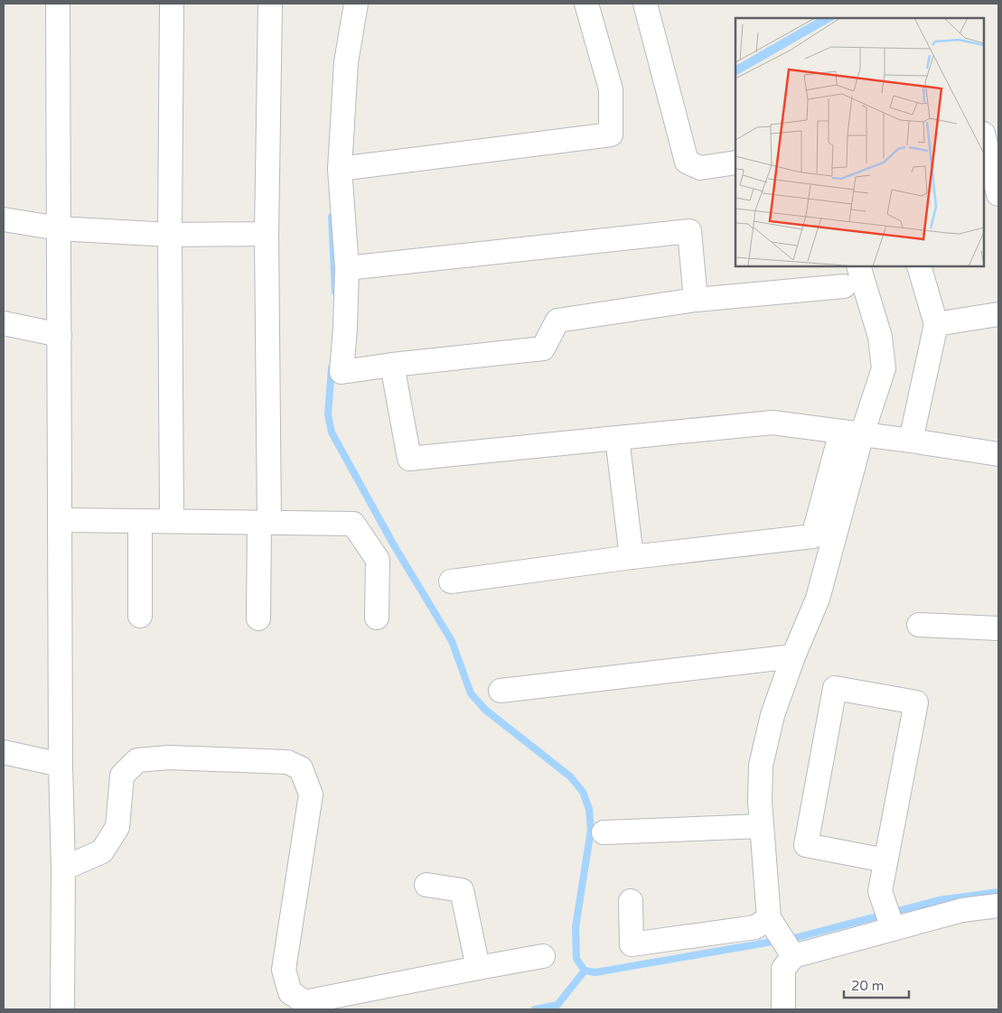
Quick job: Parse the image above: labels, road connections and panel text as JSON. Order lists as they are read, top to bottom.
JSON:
{
  "scale_bar": "20 m"
}
